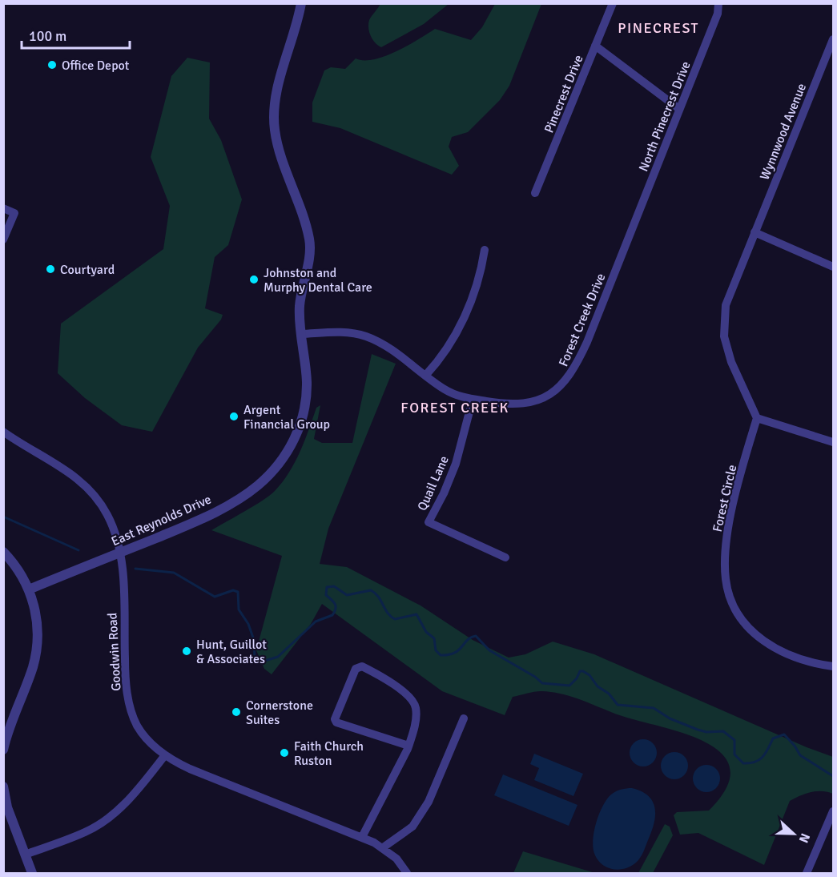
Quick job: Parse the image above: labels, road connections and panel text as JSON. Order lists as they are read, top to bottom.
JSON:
{
  "streets": {
    "street": [
      "Pinecrest Drive",
      "North Pinecrest Drive",
      "Wynnwood Avenue",
      "Forest Creek Drive",
      "Quail Lane",
      "Forest Circle",
      "East Reynolds Drive",
      "Goodwin Road"
    ]
  },
  "crossings": [
    ["North Pinecrest Drive", "Forest Creek Drive"],
    ["Forest Creek Drive", "Quail Lane"],
    ["Forest Creek Drive", "East Reynolds Drive"],
    ["East Reynolds Drive", "Goodwin Road"]
  ],
  "districts": ["PINECREST", "FOREST CREEK"],
  "places": [
    "Office Depot",
    "Courtyard",
    "Johnston and Murphy Dental Care",
    "Argent Financial Group",
    "Hunt, Guillot & Associates",
    "Cornerstone Suites",
    "Faith Church Ruston"
  ],
  "scale_bar": "100 m",
  "north": "right"
}
